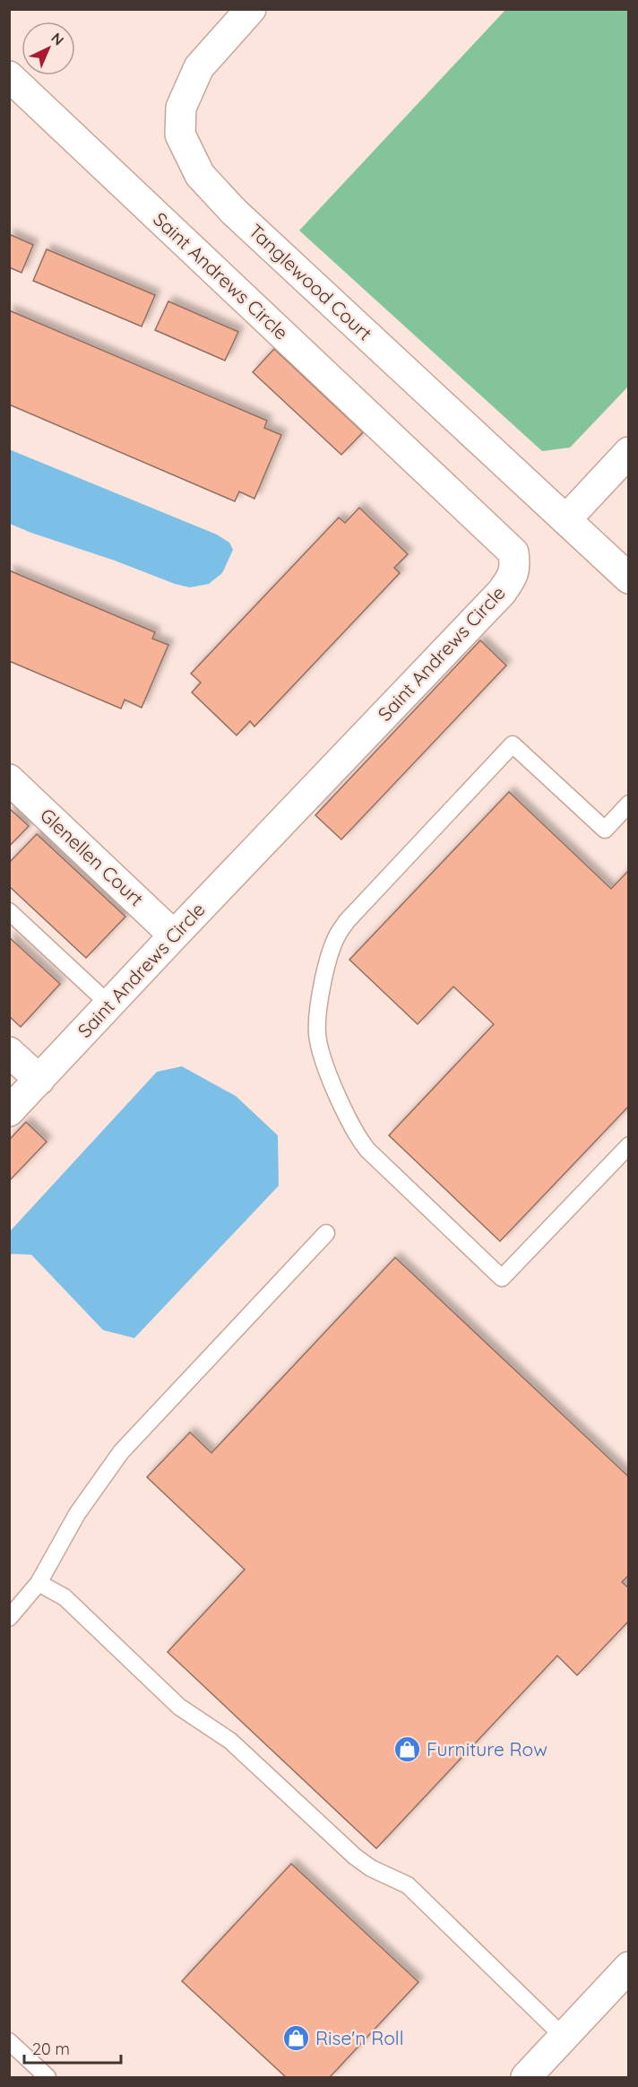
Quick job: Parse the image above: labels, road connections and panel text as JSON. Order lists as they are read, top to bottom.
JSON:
{
  "streets": {
    "street": ["Saint Andrews Circle", "Tanglewood Court", "Glenellen Court"]
  },
  "crossings": [
    ["Saint Andrews Circle", "Glenellen Court"]
  ],
  "places": {
    "shop": ["Furniture Row", "Rise'n Roll"]
  },
  "scale_bar": "20 m",
  "north": "top right"
}
